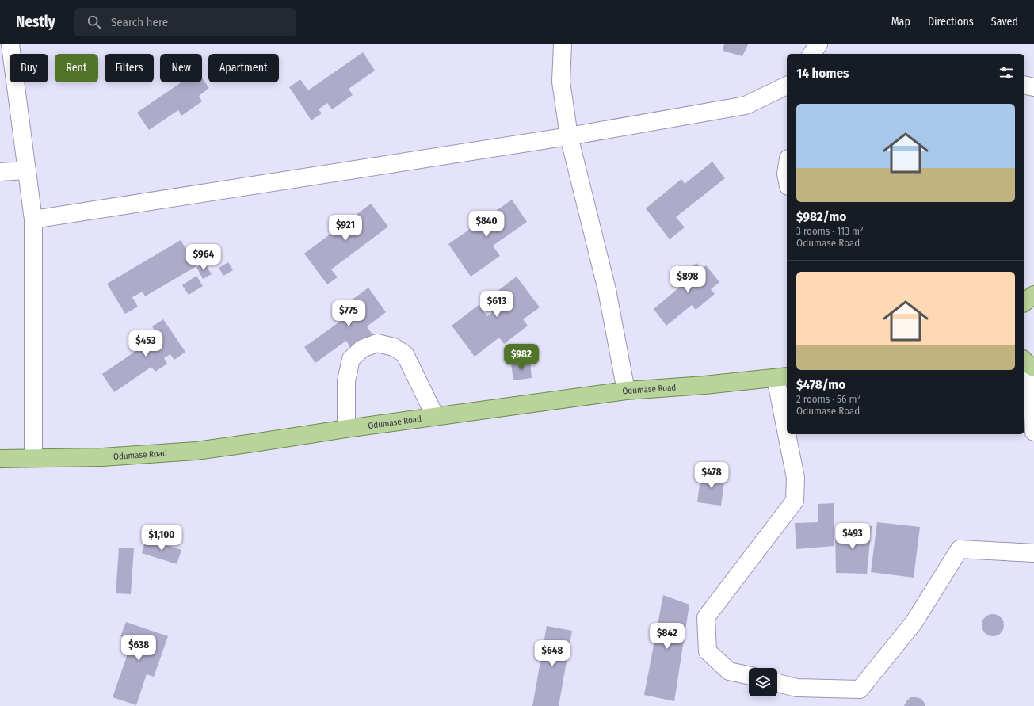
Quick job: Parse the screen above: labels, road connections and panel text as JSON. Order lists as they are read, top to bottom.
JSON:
{
  "streets": {
    "main road": ["Odumase Road"]
  },
  "page": {
    "header": "Nestly",
    "search": "Search here",
    "nav": ["Map", "Directions", "Saved"],
    "chip": [
      "Buy",
      "Rent",
      "Filters",
      "New",
      "Apartment"
    ],
    "heading": "14 homes",
    "list": [
      {
        "name": "$982/mo",
        "note": "3 rooms · 113 m² · Odumase Road"
      },
      {
        "name": "$478/mo",
        "note": "2 rooms · 56 m² · Odumase Road"
      }
    ],
    "price": [
      "$840",
      "$921",
      "$964",
      "$898",
      "$613",
      "$775",
      "$453",
      "$982",
      "$478",
      "$493",
      "$1,100",
      "$842",
      "$638",
      "$648"
    ]
  }
}
